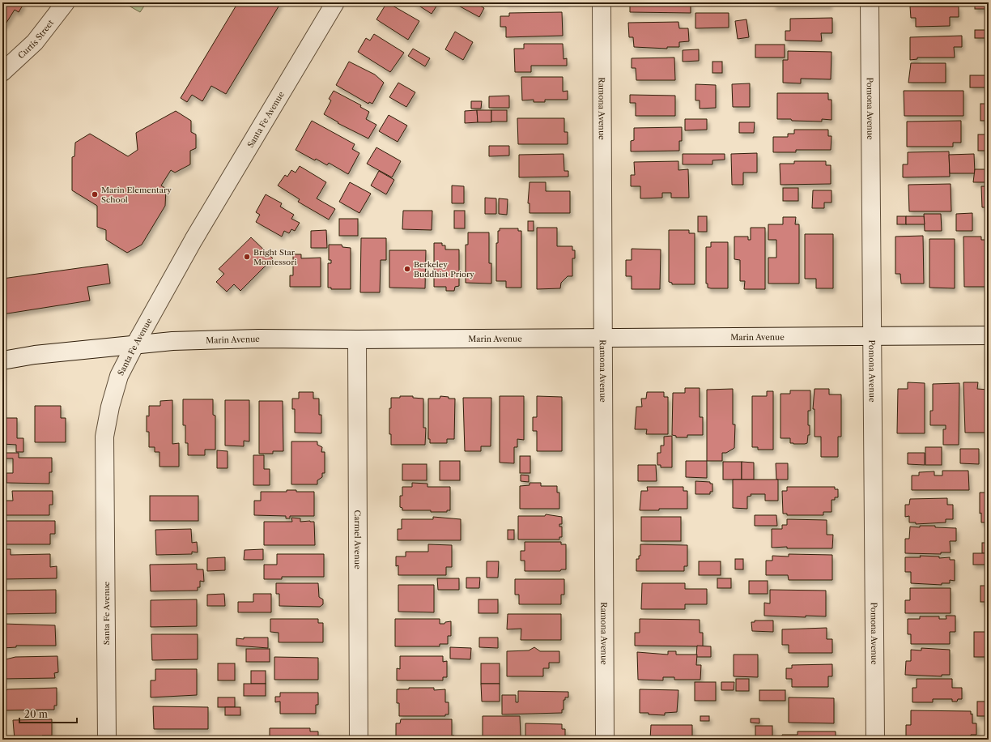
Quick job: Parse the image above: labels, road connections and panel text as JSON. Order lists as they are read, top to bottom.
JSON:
{
  "streets": {
    "street": [
      "Curtis Street",
      "Ramona Avenue",
      "Pomona Avenue",
      "Santa Fe Avenue",
      "Marin Avenue",
      "Carmel Avenue"
    ]
  },
  "crossings": [
    ["Ramona Avenue", "Marin Avenue"],
    ["Pomona Avenue", "Marin Avenue"],
    ["Santa Fe Avenue", "Marin Avenue"],
    ["Marin Avenue", "Carmel Avenue"]
  ],
  "places": ["Marin Elementary School", "Bright Star Montessori", "Berkeley Buddhist Priory"],
  "scale_bar": "20 m"
}
